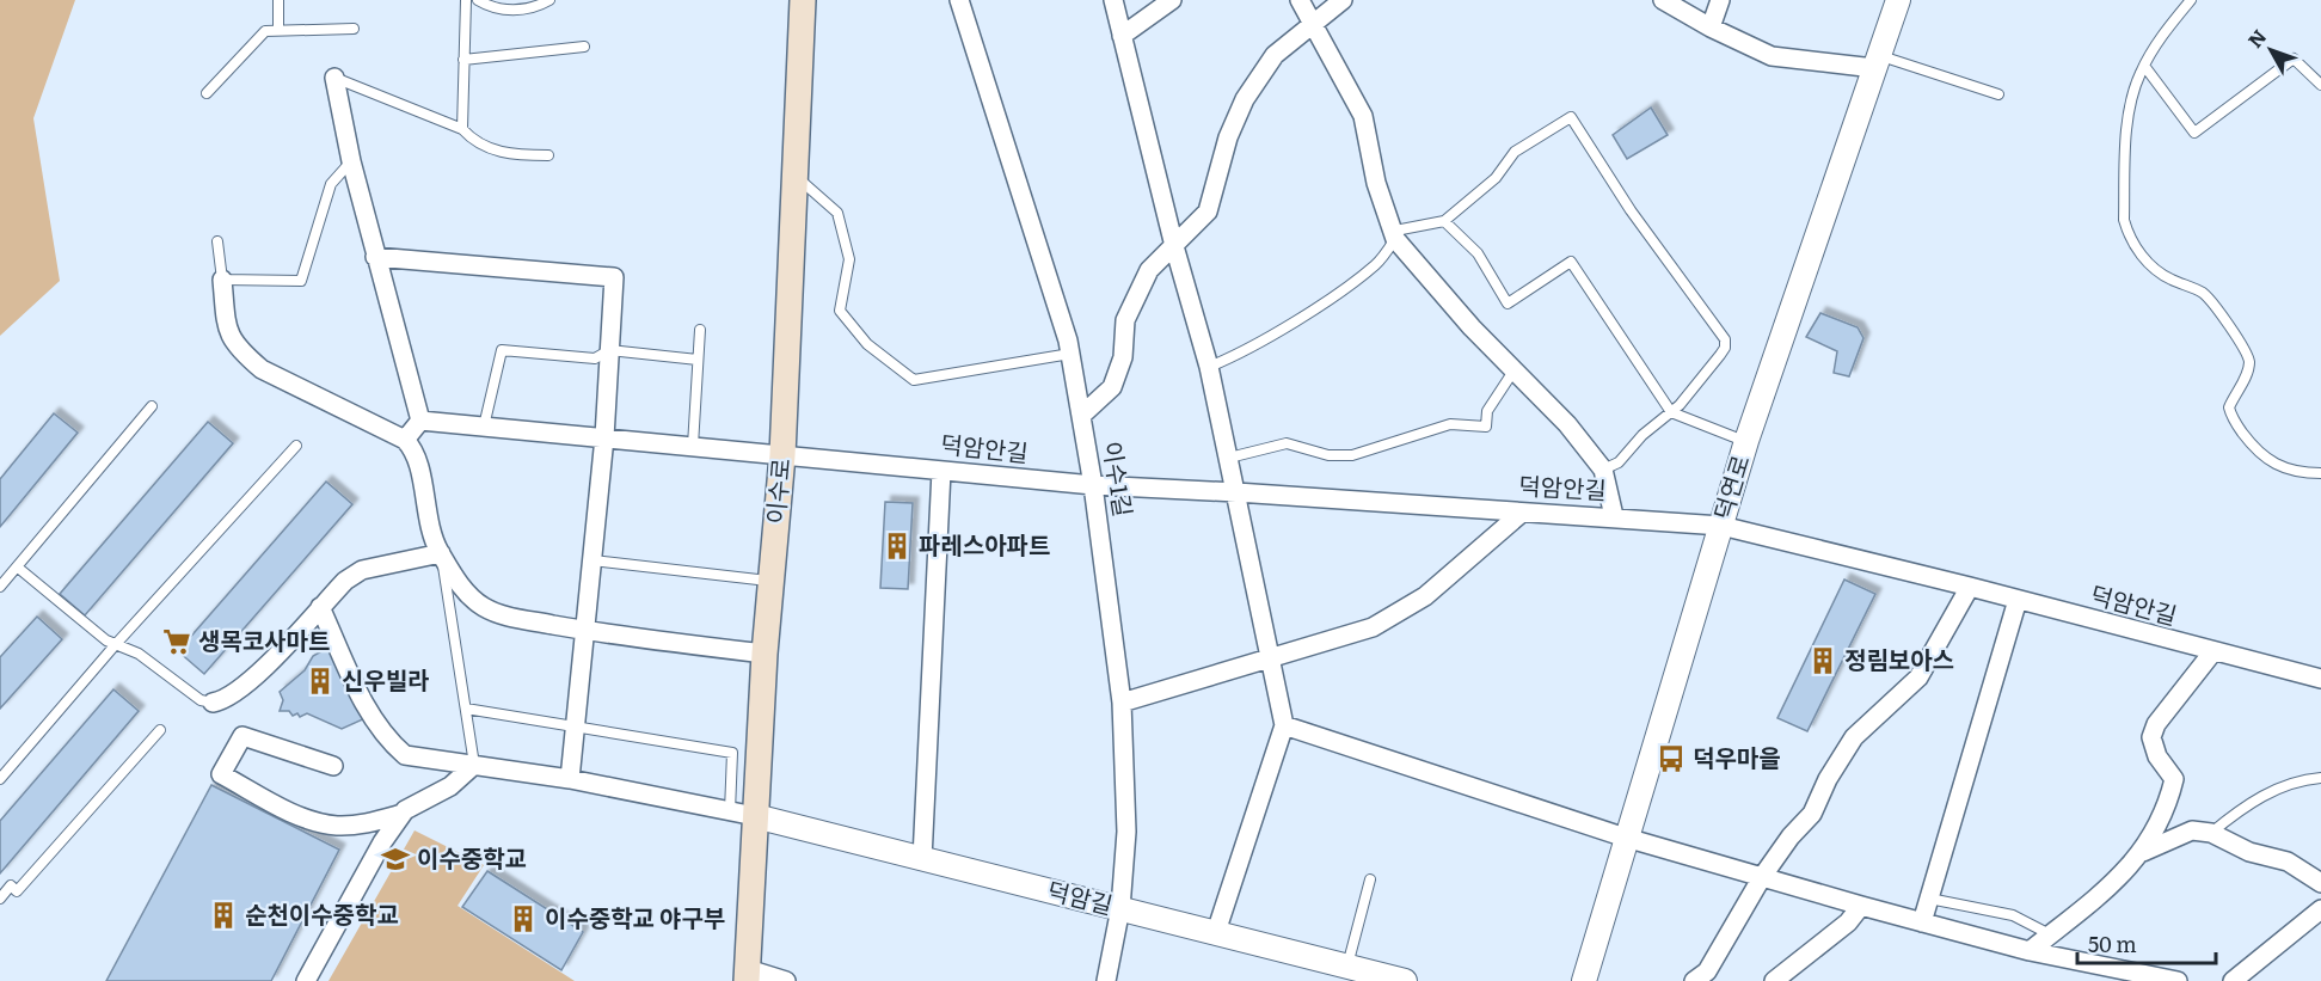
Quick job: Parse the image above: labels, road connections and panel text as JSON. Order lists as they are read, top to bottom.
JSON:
{
  "streets": {
    "main road": ["이수로"],
    "street": [
      "덕암안길",
      "이수1길",
      "덕연로",
      "덕암길"
    ]
  },
  "crossings": [
    ["덕암안길", "이수1길"],
    ["덕암안길", "덕연로"],
    ["덕암안길", "이수로"],
    ["이수1길", "덕암길"],
    ["이수로", "덕암길"]
  ],
  "places": {
    "building": [
      "파레스아파트",
      "정림보아스",
      "신우빌라",
      "순천이수중학교",
      "이수중학교 야구부"
    ],
    "supermarket": ["생목코사마트"],
    "bus stop": ["덕우마을"],
    "school or university": ["이수중학교"]
  },
  "scale_bar": "50 m",
  "north": "top left"
}
